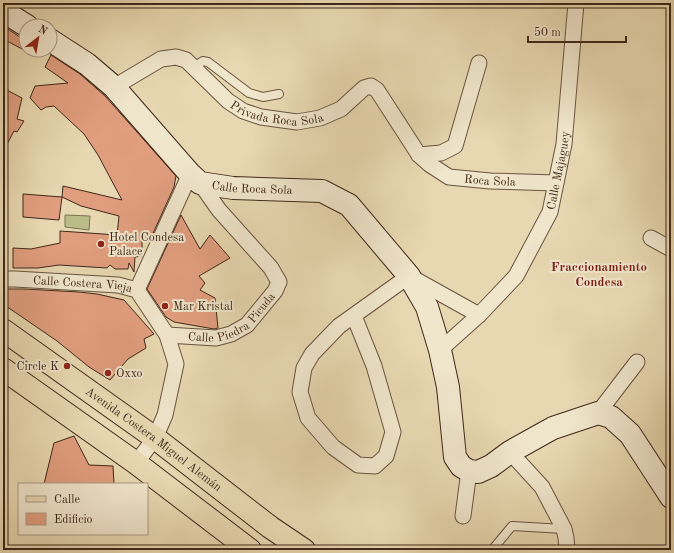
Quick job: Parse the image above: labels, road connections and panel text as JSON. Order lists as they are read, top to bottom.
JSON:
{
  "streets": {
    "main road": ["Calle Roca Sola", "Calle Piedra Picuda", "Avenida Costera Miguel Alemán"],
    "street": [
      "Privada Roca Sola",
      "Calle Majaguey",
      "Roca Sola",
      "Calle Costera Vieja"
    ]
  },
  "crossings": [
    ["Privada Roca Sola", "Roca Sola"],
    ["Privada Roca Sola", "Calle Piedra Picuda"],
    ["Calle Majaguey", "Roca Sola"],
    ["Calle Majaguey", "Calle Roca Sola"],
    ["Calle Roca Sola", "Calle Piedra Picuda"],
    ["Calle Costera Vieja", "Calle Piedra Picuda"],
    ["Calle Costera Vieja", "Avenida Costera Miguel Alemán"]
  ],
  "districts": ["Fraccionamiento Condesa"],
  "places": [
    "Hotel Condesa Palace",
    "Mar Kristal",
    "Circle K",
    "Oxxo"
  ],
  "legend": ["Calle", "Edificio"],
  "scale_bar": "50 m",
  "north": "top right"
}
